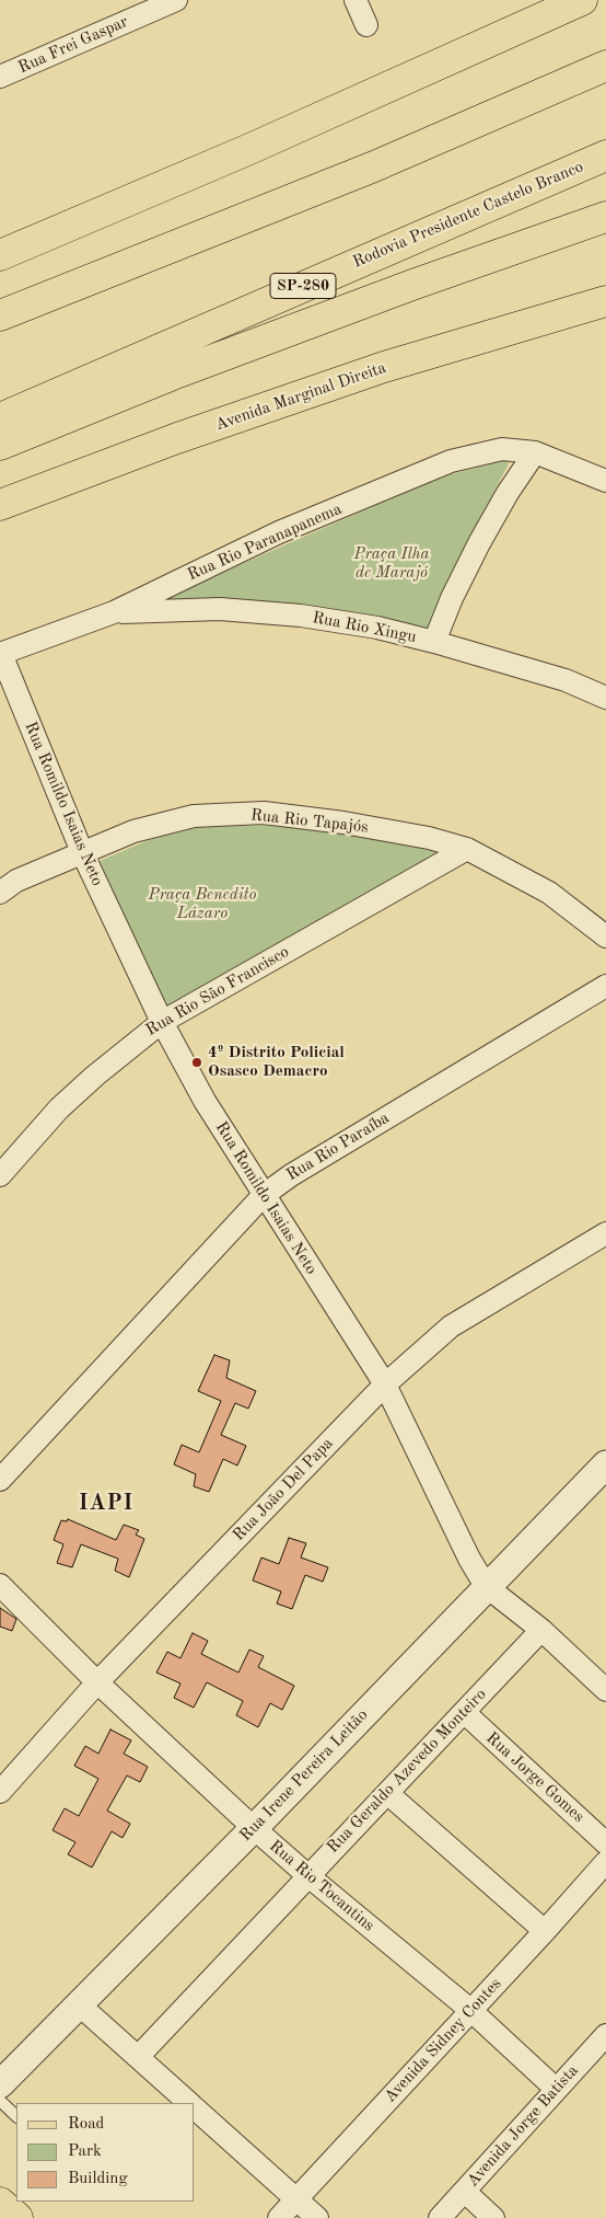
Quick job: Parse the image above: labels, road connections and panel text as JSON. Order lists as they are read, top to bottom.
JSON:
{
  "streets": {
    "main road": ["Rodovia Presidente Castelo Branco", "SP-280", "Avenida Marginal Direita"],
    "street": [
      "Rua Frei Gaspar",
      "Rua Rio Paranapanema",
      "Rua Rio Xingu",
      "Rua Romildo Isaias Neto",
      "Rua Rio Tapajós",
      "Rua Rio São Francisco",
      "Rua Rio Paraíba",
      "Rua João Del Papa",
      "Rua Geraldo Azevedo Monteiro",
      "Rua Irene Pereira Leitão",
      "Rua Jorge Gomes",
      "Rua Rio Tocantins",
      "Avenida Sidney Contes",
      "Avenida Jorge Batista"
    ]
  },
  "crossings": [
    ["Rua Rio Paranapanema", "Rua Rio Xingu"],
    ["Rua Rio Paranapanema", "Rua Romildo Isaias Neto"],
    ["Rua Romildo Isaias Neto", "Rua Rio Tapajós"],
    ["Rua Romildo Isaias Neto", "Rua Rio São Francisco"],
    ["Rua Romildo Isaias Neto", "Rua Rio Paraíba"],
    ["Rua Romildo Isaias Neto", "Rua João Del Papa"],
    ["Rua Romildo Isaias Neto", "Rua Geraldo Azevedo Monteiro"],
    ["Rua Romildo Isaias Neto", "Rua Irene Pereira Leitão"],
    ["Rua Rio Tapajós", "Rua Rio São Francisco"],
    ["Rua João Del Papa", "Rua Rio Tocantins"],
    ["Rua Geraldo Azevedo Monteiro", "Rua Jorge Gomes"],
    ["Rua Geraldo Azevedo Monteiro", "Rua Rio Tocantins"],
    ["Rua Irene Pereira Leitão", "Rua Rio Tocantins"],
    ["Rua Rio Tocantins", "Avenida Sidney Contes"],
    ["Rua Rio Tocantins", "Avenida Jorge Batista"]
  ],
  "districts": ["IAPI"],
  "parks": ["Praça Ilha de Marajó", "Praça Benedito Lázaro"],
  "places": ["4º Distrito Policial Osasco Demacro"],
  "legend": ["Road", "Park", "Building"]
}
